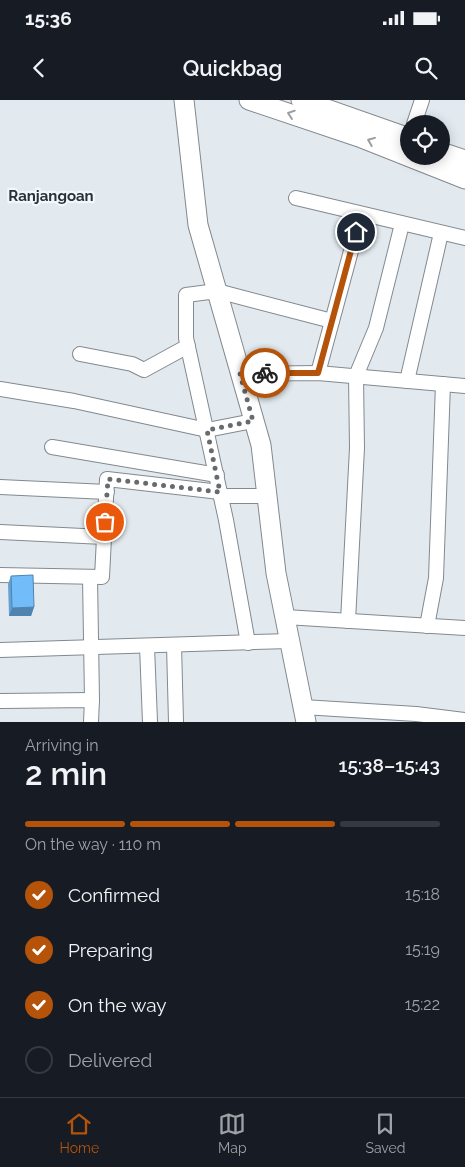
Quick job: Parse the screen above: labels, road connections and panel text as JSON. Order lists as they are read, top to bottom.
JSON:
{
  "districts": ["Ranjangoan"],
  "page": {
    "status": "15:36",
    "header": "Quickbag",
    "heading": ["2 min", "Arriving in", "15:38–15:43"],
    "bar": "On the way · 110 m",
    "list": [
      ["Confirmed", "15:18"],
      ["Preparing", "15:19"],
      ["On the way", "15:22"],
      "Delivered"
    ],
    "tabs": ["Home", "Map", "Saved"]
  }
}
